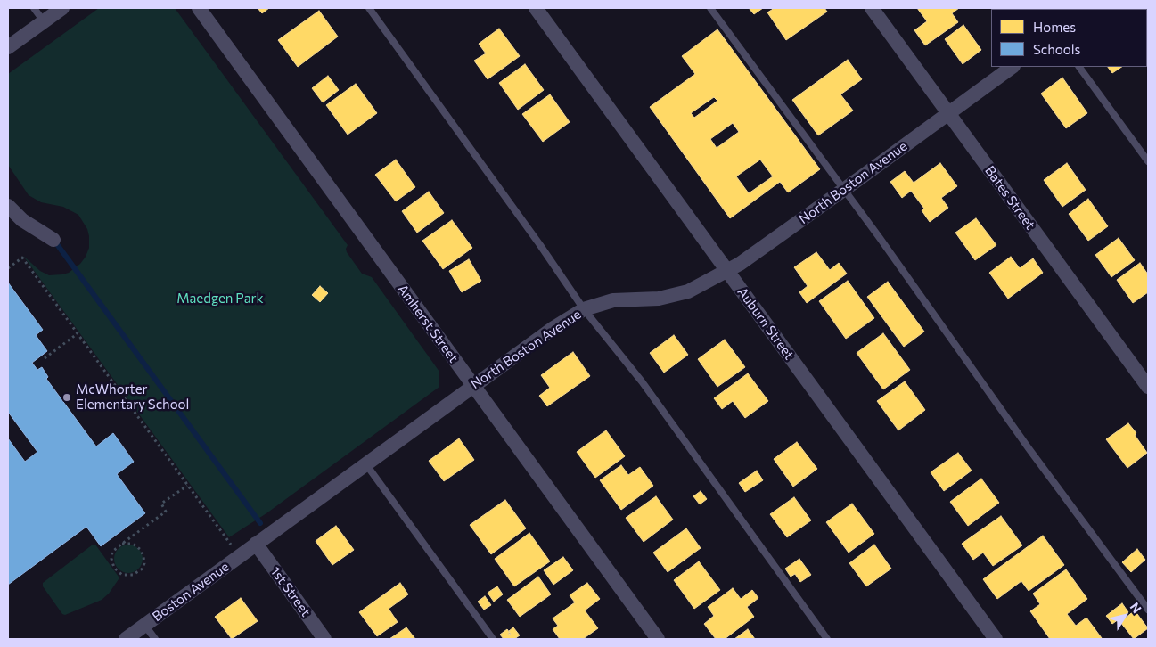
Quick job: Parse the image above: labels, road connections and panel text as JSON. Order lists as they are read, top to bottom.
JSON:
{
  "streets": {
    "street": [
      "North Boston Avenue",
      "Bates Street",
      "Amherst Street",
      "Auburn Street",
      "Boston Avenue",
      "1st Street"
    ]
  },
  "crossings": [
    ["North Boston Avenue", "Bates Street"],
    ["North Boston Avenue", "Amherst Street"],
    ["North Boston Avenue", "Auburn Street"],
    ["North Boston Avenue", "Boston Avenue"],
    ["North Boston Avenue", "1st Street"],
    ["Boston Avenue", "1st Street"]
  ],
  "parks": ["Maedgen Park"],
  "places": ["McWhorter Elementary School"],
  "legend": ["Homes", "Schools"],
  "north": "top right"
}
